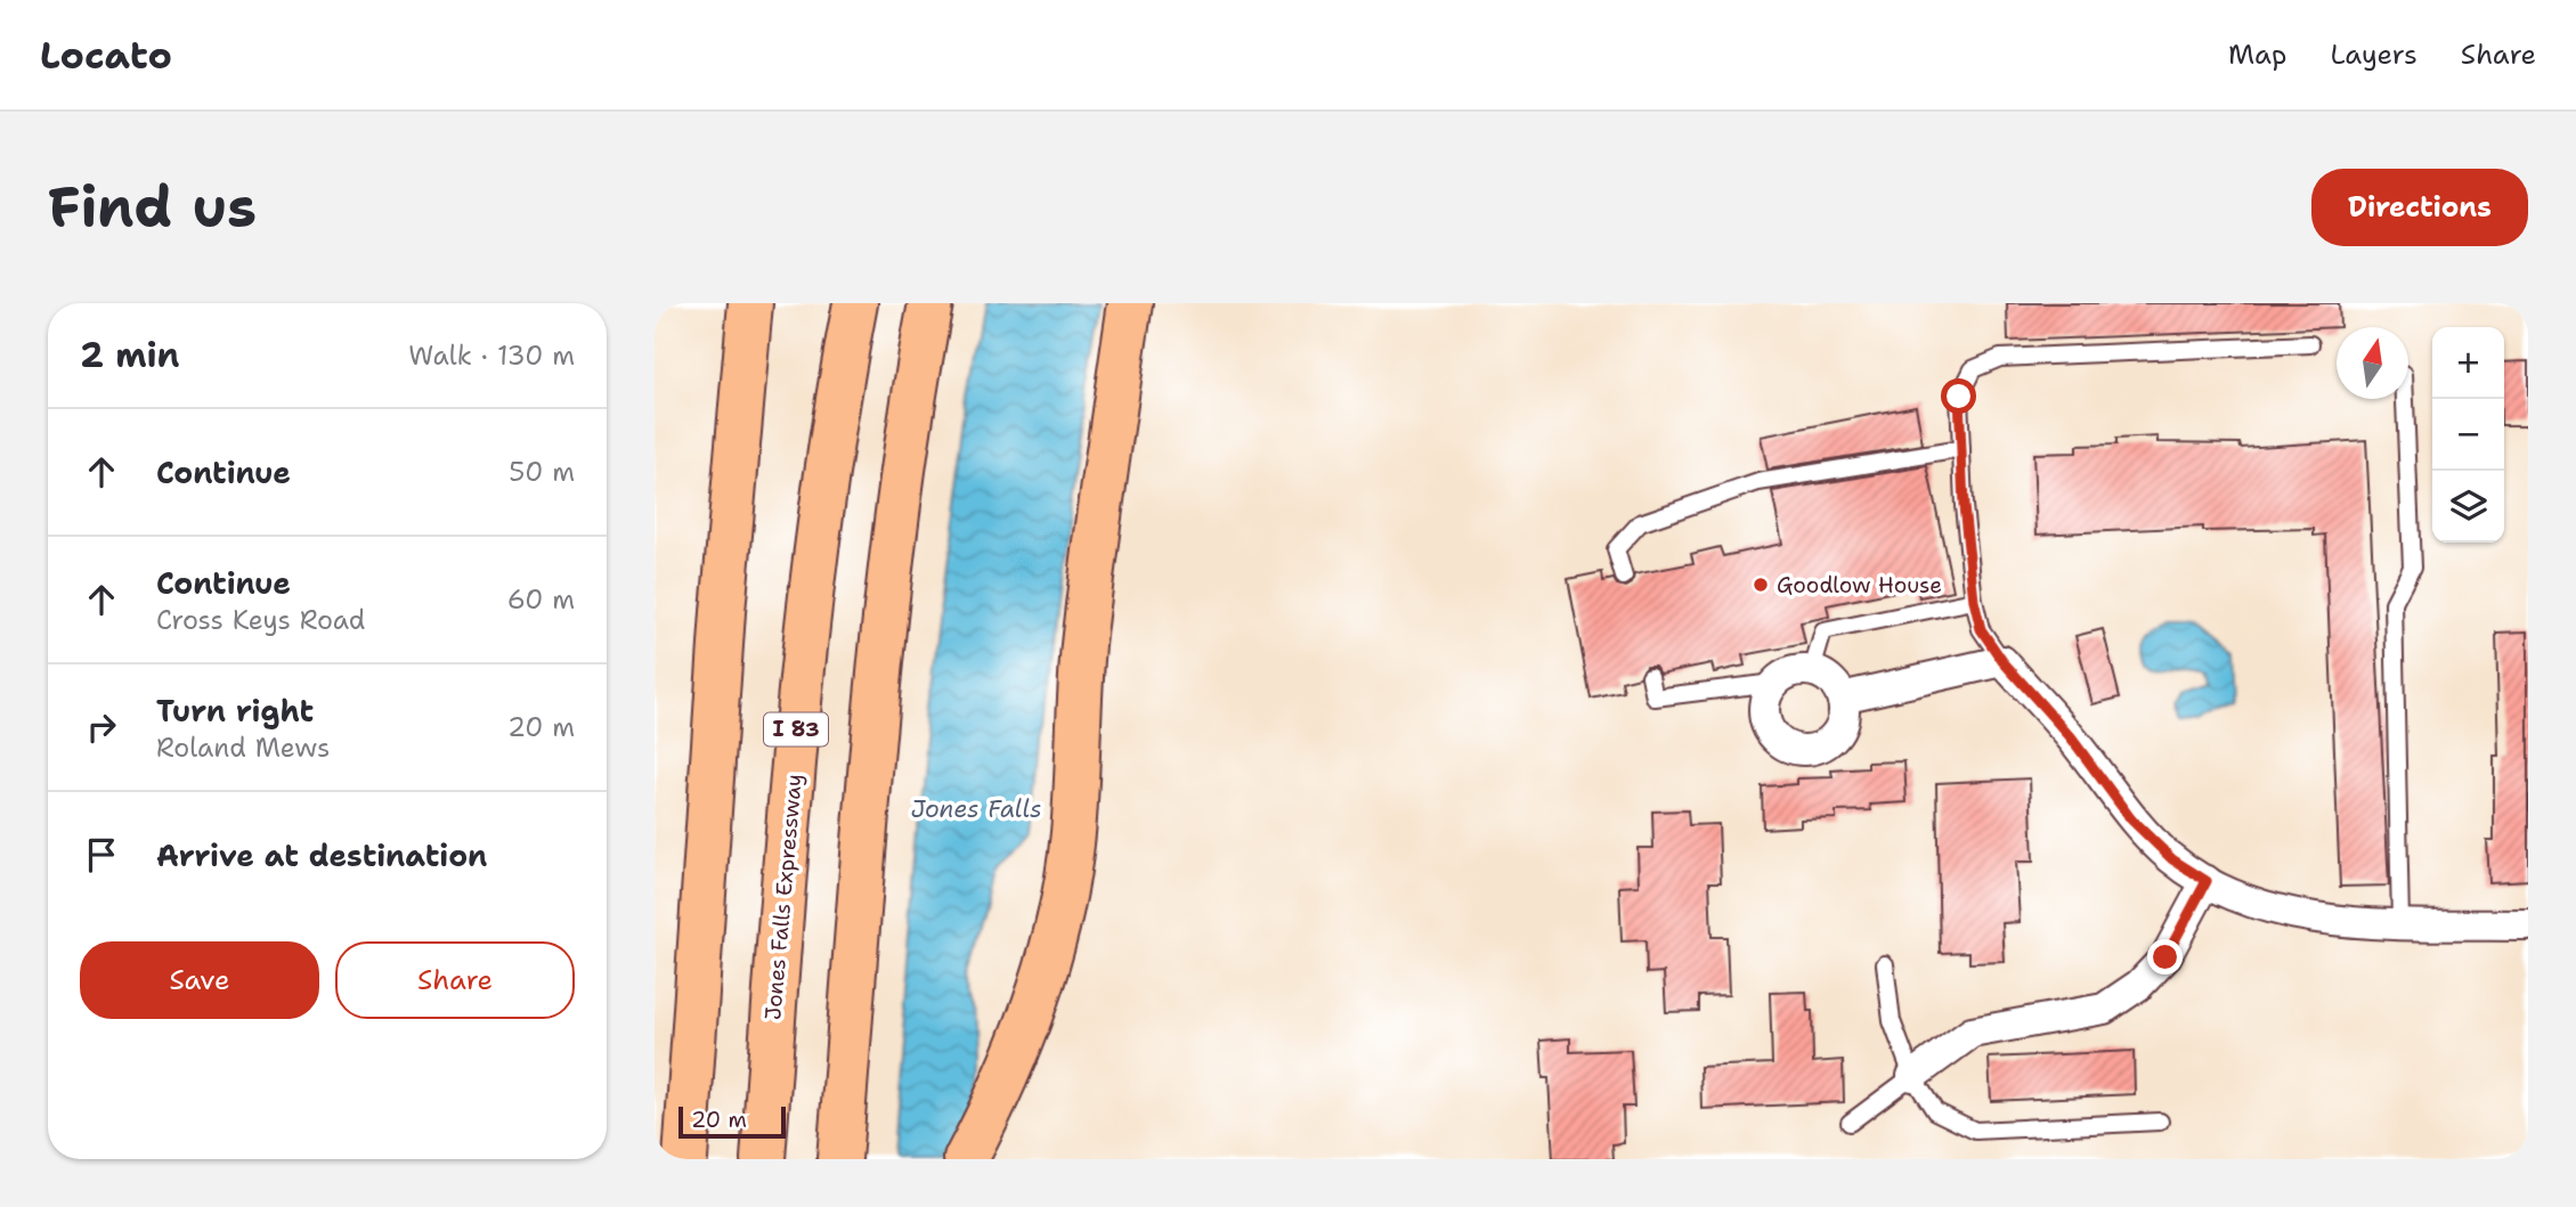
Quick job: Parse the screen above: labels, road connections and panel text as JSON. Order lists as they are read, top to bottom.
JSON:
{
  "streets": {
    "highway": ["I 83", "Jones Falls Expressway"]
  },
  "water": ["Jones Falls"],
  "places": ["Goodlow House"],
  "scale_bar": "20 m",
  "north": "top",
  "page": {
    "header": "Locato",
    "nav": ["Map", "Layers", "Share"],
    "buttons": [
      "Directions",
      ["Save", "Share"]
    ],
    "title": "Find us",
    "heading": ["2 min", "Walk · 130 m"],
    "map_buttons": ["+", "−"],
    "list": [
      ["Continue", "50 m"],
      ["Continue", "Cross Keys Road", "60 m"],
      ["Turn right", "Roland Mews", "20 m"],
      "Arrive at destination"
    ],
    "scale": "20 m"
  }
}
